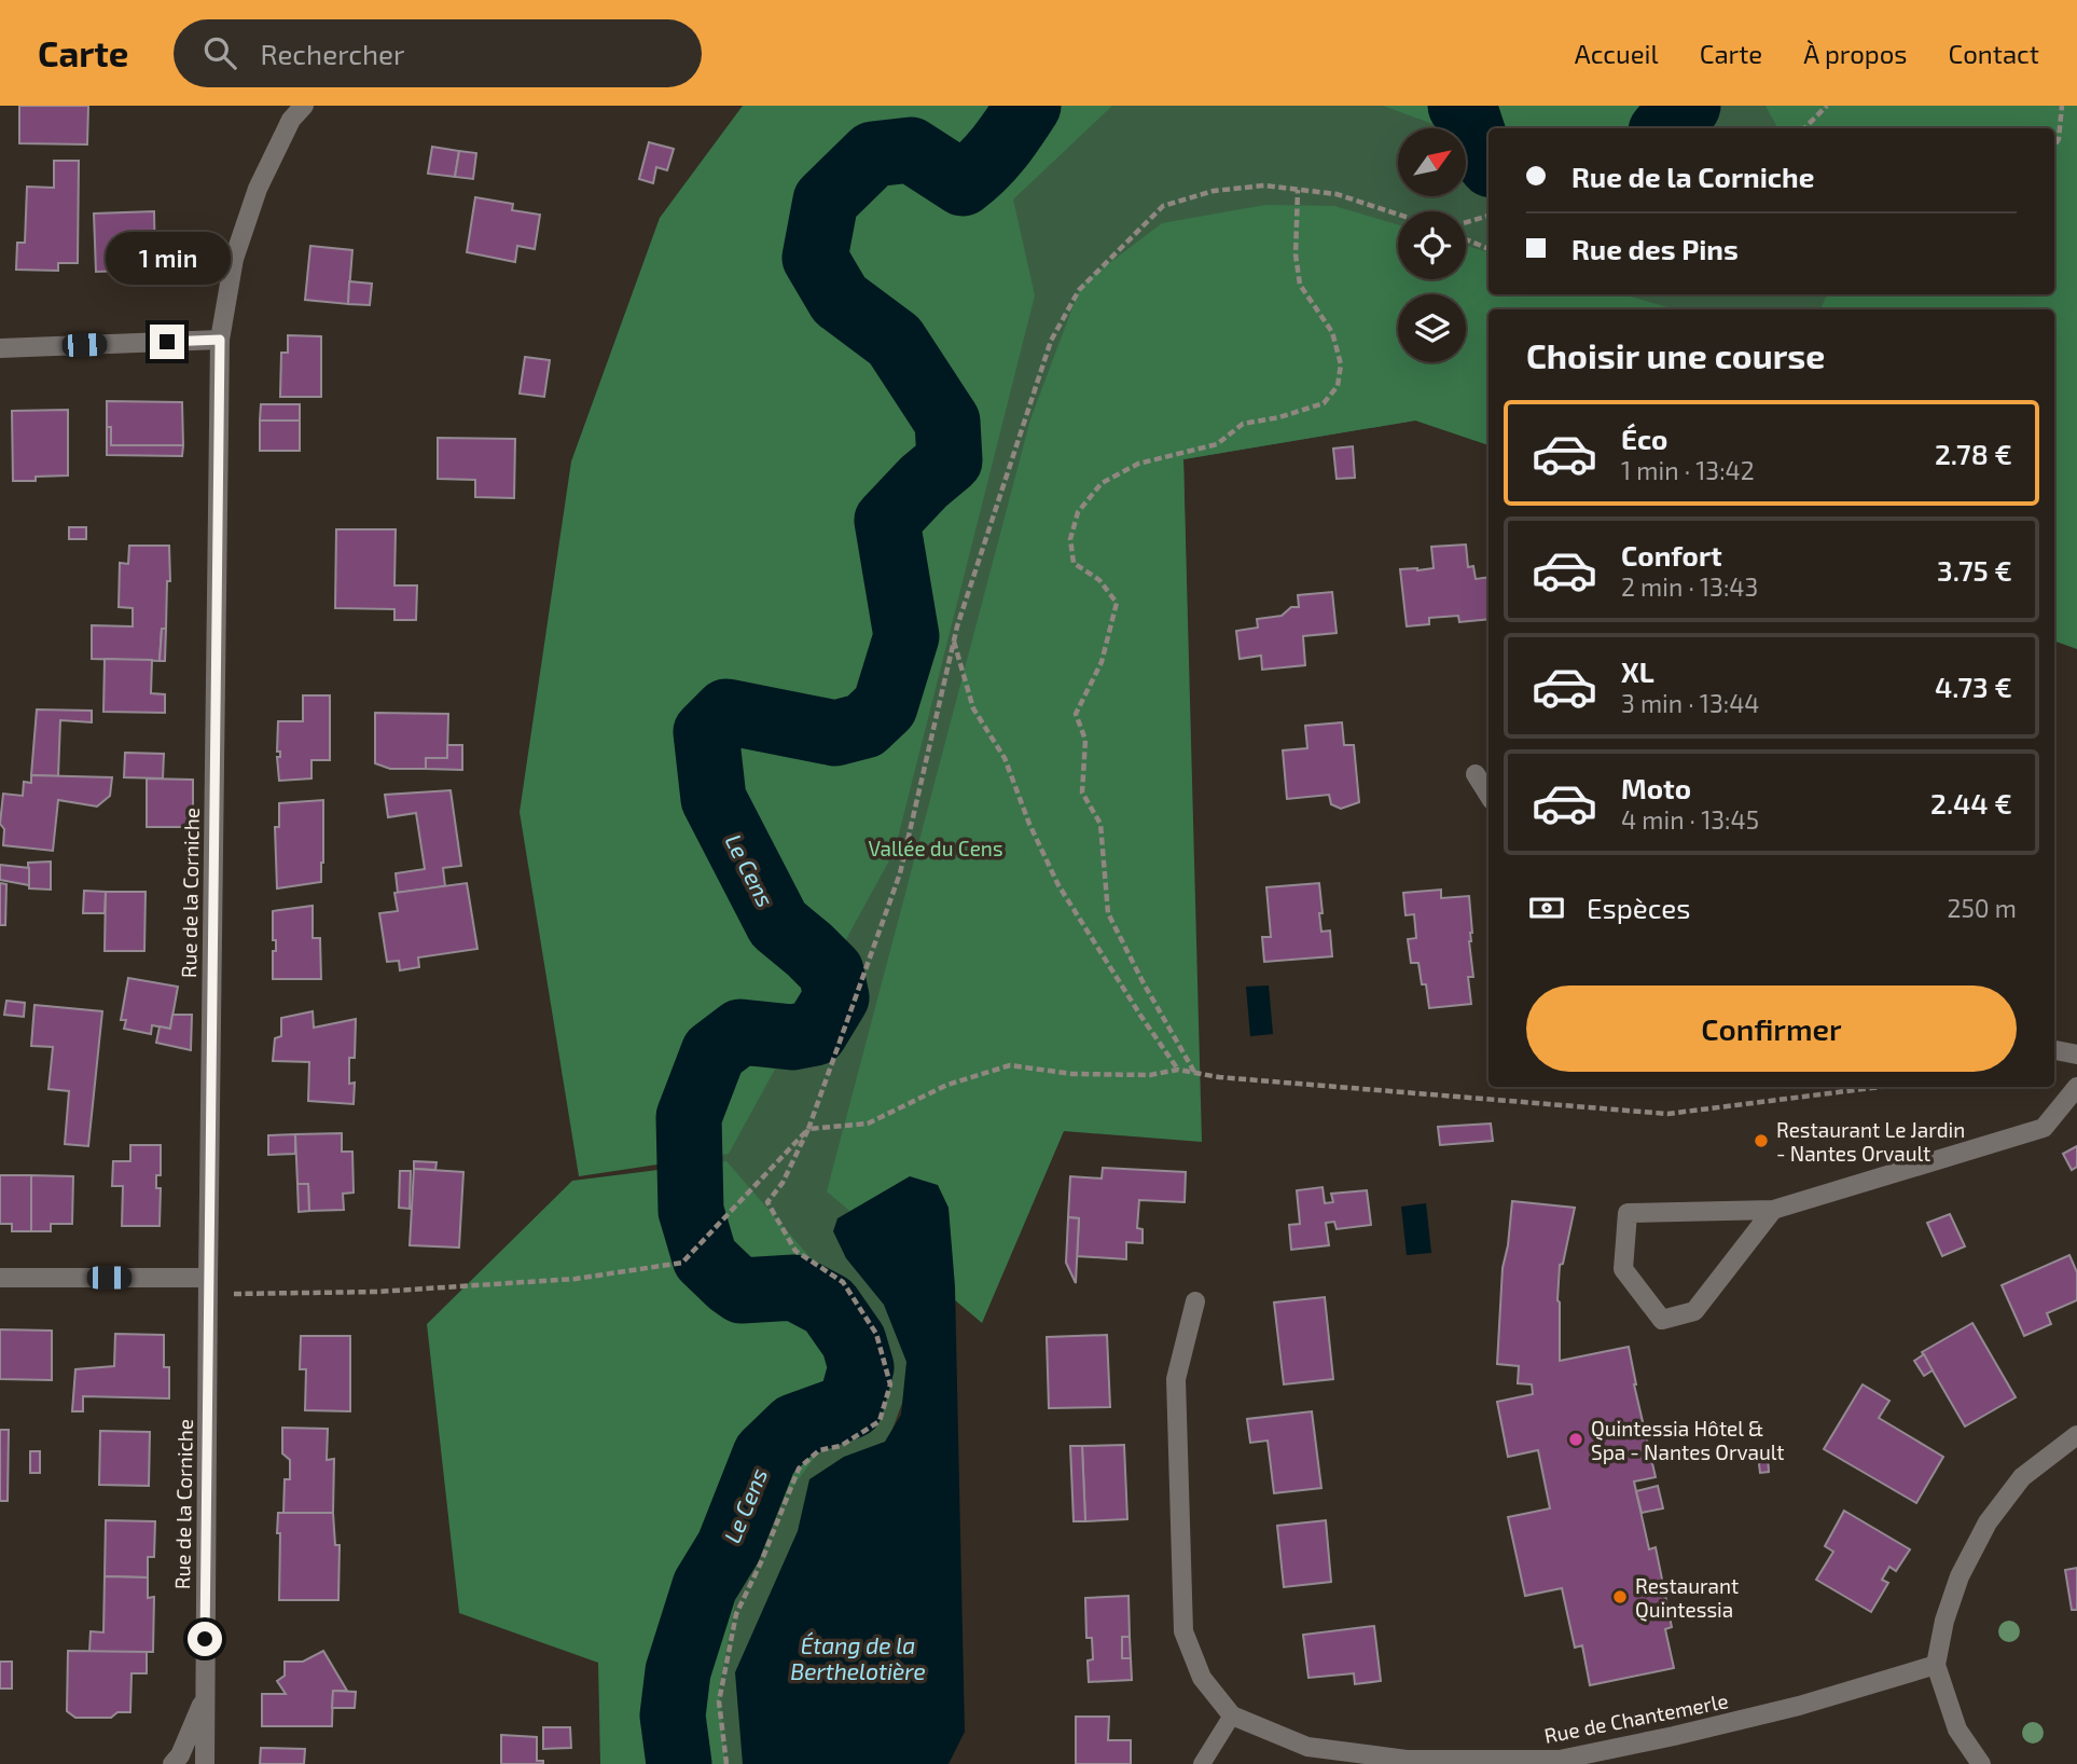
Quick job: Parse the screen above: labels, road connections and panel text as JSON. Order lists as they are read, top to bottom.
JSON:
{
  "streets": {
    "street": ["Rue de la Corniche", "Rue de Chantemerle"]
  },
  "water": ["Le Cens", "Étang de la Berthelotière"],
  "parks": ["Vallée du Cens"],
  "places": ["Restaurant Le Jardin - Nantes Orvault", "Quintessia Hôtel & Spa - Nantes Orvault", "Restaurant Quintessia"],
  "north": "top right",
  "page": {
    "header": "Carte",
    "search": "Rechercher",
    "nav": [
      "Accueil",
      "Carte",
      "À propos",
      "Contact"
    ],
    "banner": ["Rue de la Corniche", "Rue des Pins"],
    "bubble": "1 min",
    "heading": "Choisir une course",
    "list": [
      {
        "name": "Éco",
        "note": "1 min · 13:42",
        "value": "2.78 €"
      },
      {
        "name": "Confort",
        "note": "2 min · 13:43",
        "value": "3.75 €"
      },
      {
        "name": "XL",
        "note": "3 min · 13:44",
        "value": "4.73 €"
      },
      {
        "name": "Moto",
        "note": "4 min · 13:45",
        "value": "2.44 €"
      }
    ],
    "pay": ["Espèces", "250 m"],
    "buttons": "Confirmer"
  }
}
